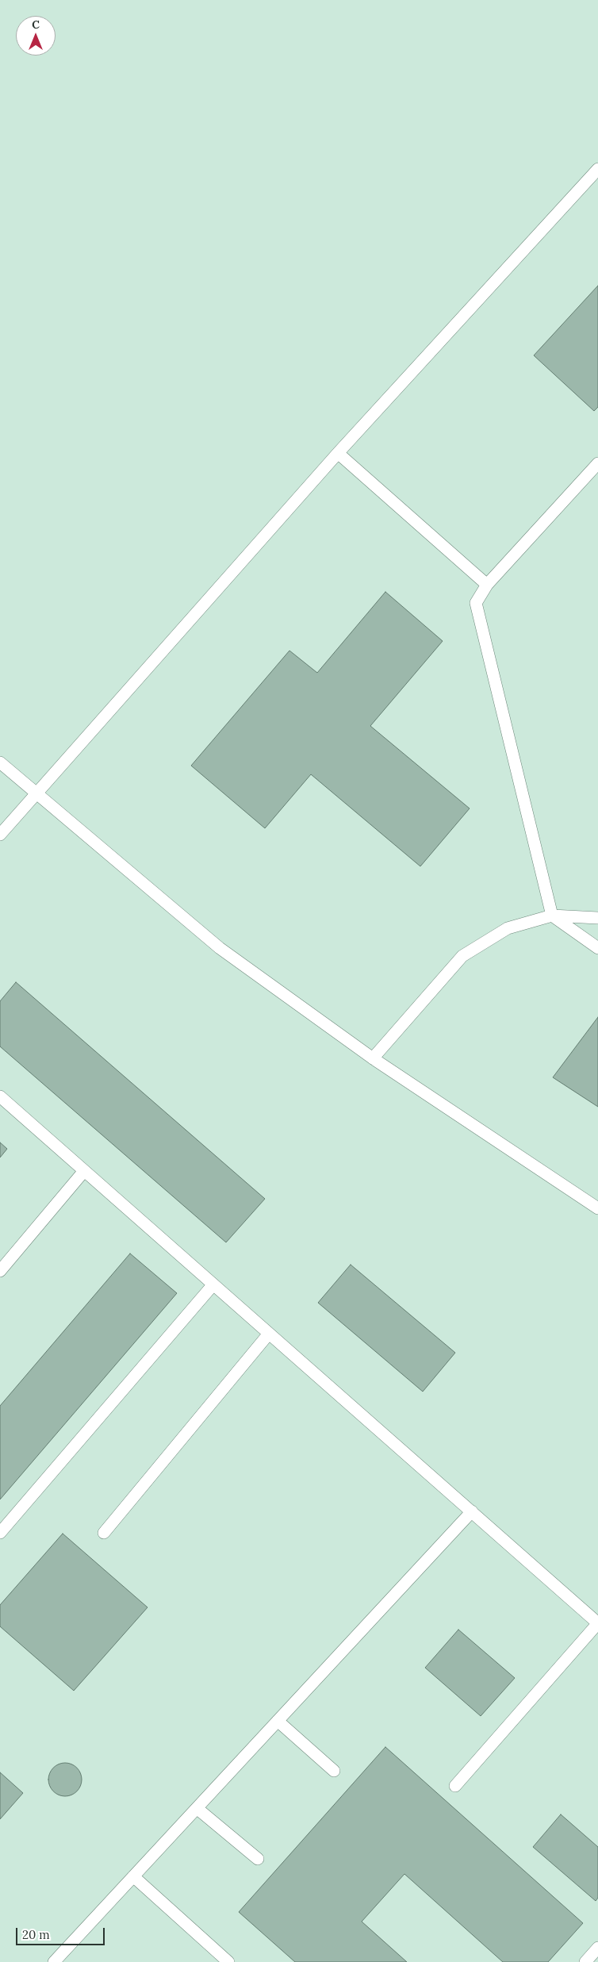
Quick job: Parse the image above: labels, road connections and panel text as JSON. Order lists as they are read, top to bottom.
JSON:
{
  "scale_bar": "20 m",
  "north": "top"
}
